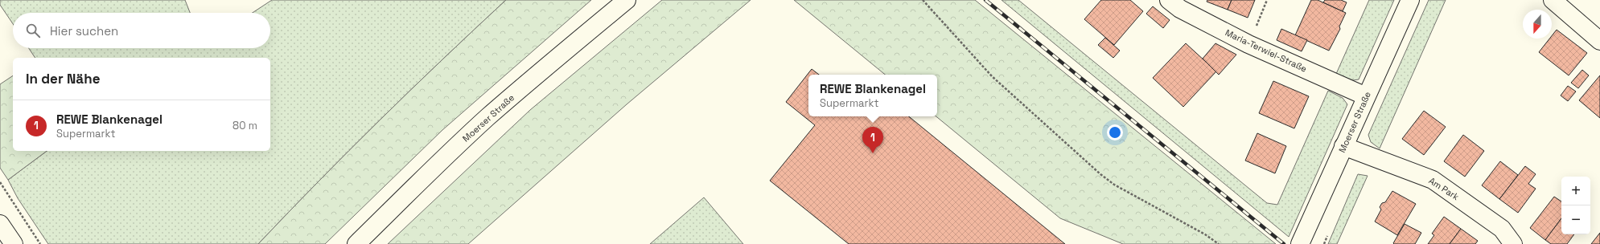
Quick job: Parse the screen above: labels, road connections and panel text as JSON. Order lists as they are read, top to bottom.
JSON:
{
  "streets": {
    "street": ["Maria-Terwiel-Straße", "Moerser Straße", "Am Park"]
  },
  "crossings": [
    ["Maria-Terwiel-Straße", "Moerser Straße"],
    ["Moerser Straße", "Am Park"]
  ],
  "north": "bottom",
  "page": {
    "search": "Hier suchen",
    "heading": "In der Nähe",
    "popup": ["REWE Blankenagel", "Supermarkt"],
    "list": [
      {
        "mark": "1",
        "name": "REWE Blankenagel",
        "note": "Supermarkt",
        "value": "80 m"
      }
    ],
    "pins": "1",
    "map_buttons": ["+", "−"]
  }
}
